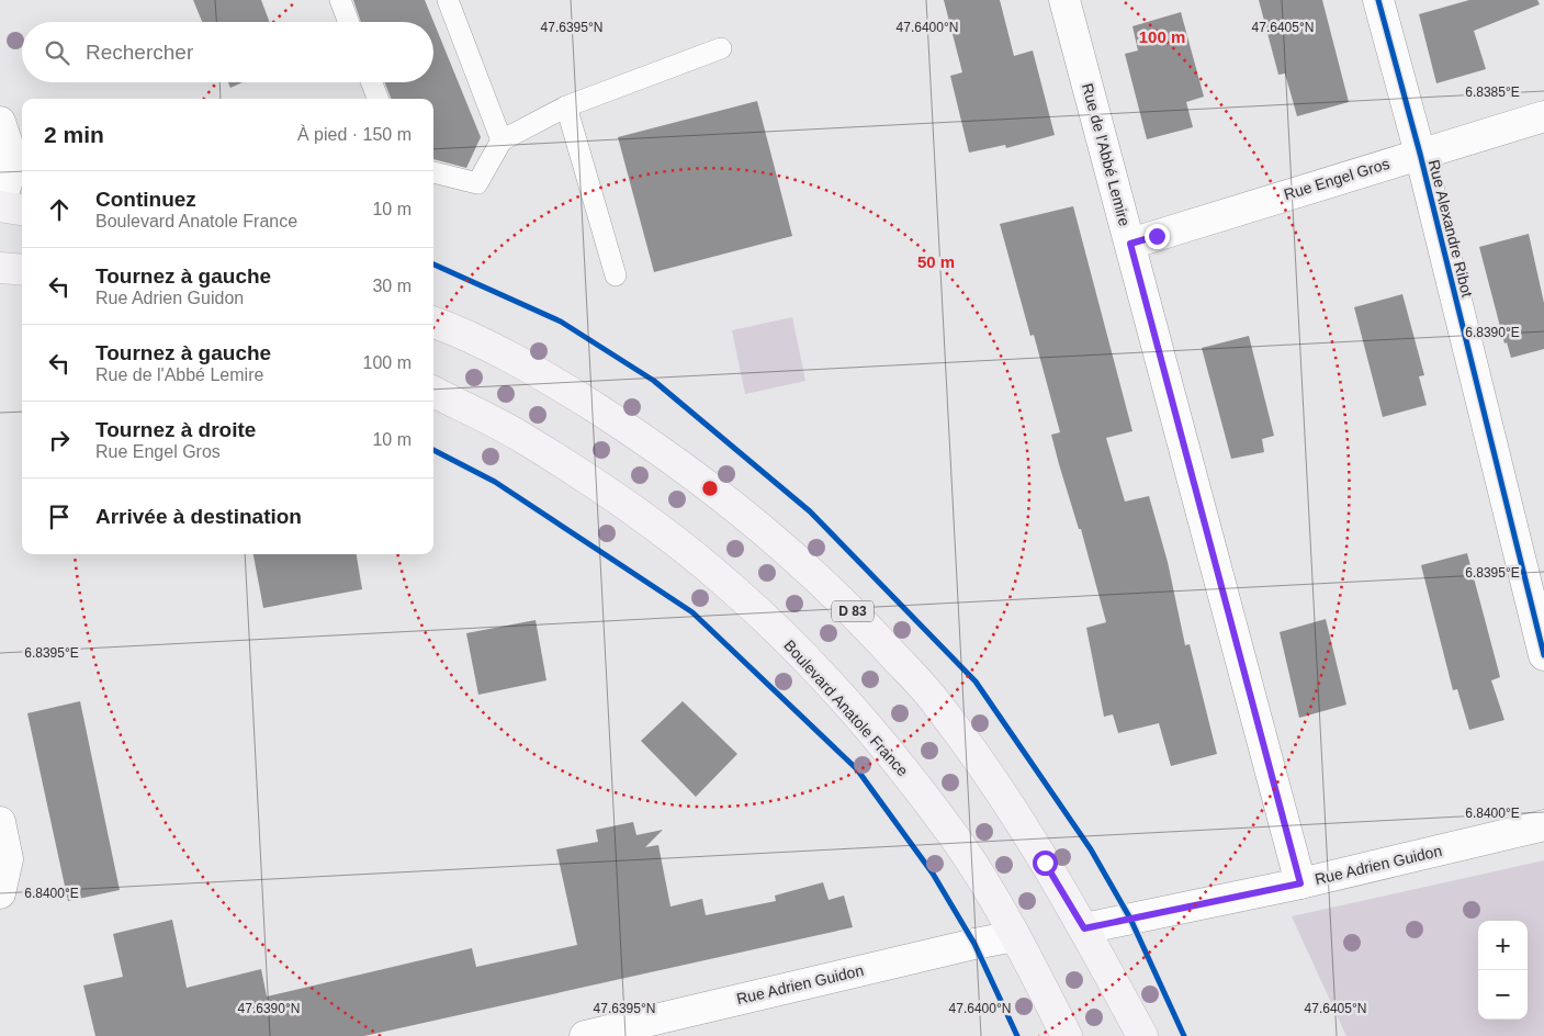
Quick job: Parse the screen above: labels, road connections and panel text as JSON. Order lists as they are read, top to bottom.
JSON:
{
  "streets": {
    "main road": ["D 83", "Boulevard Anatole France"],
    "street": [
      "Rue de l'Abbé Lemire",
      "Rue Engel Gros",
      "Rue Alexandre Ribot",
      "Rue Adrien Guidon"
    ]
  },
  "crossings": [
    ["Rue de l'Abbé Lemire", "Rue Engel Gros"],
    ["Rue de l'Abbé Lemire", "Rue Adrien Guidon"],
    ["Rue Engel Gros", "Rue Alexandre Ribot"],
    ["D 83", "Rue Adrien Guidon"],
    ["Boulevard Anatole France", "Rue Adrien Guidon"]
  ],
  "page": {
    "search": "Rechercher",
    "heading": ["2 min", "À pied · 150 m"],
    "list": [
      ["Continuez", "Boulevard Anatole France", "10 m"],
      ["Tournez à gauche", "Rue Adrien Guidon", "30 m"],
      ["Tournez à gauche", "Rue de l'Abbé Lemire", "100 m"],
      ["Tournez à droite", "Rue Engel Gros", "10 m"],
      "Arrivée à destination"
    ],
    "map_buttons": ["+", "−"]
  },
  "coordinates": [
    "47.6395°N",
    "47.6400°N",
    "47.6405°N",
    "6.8385°E",
    "6.8390°E",
    "6.8395°E",
    "6.8400°E",
    "47.6390°N"
  ],
  "rings": ["100 m", "50 m"]
}
